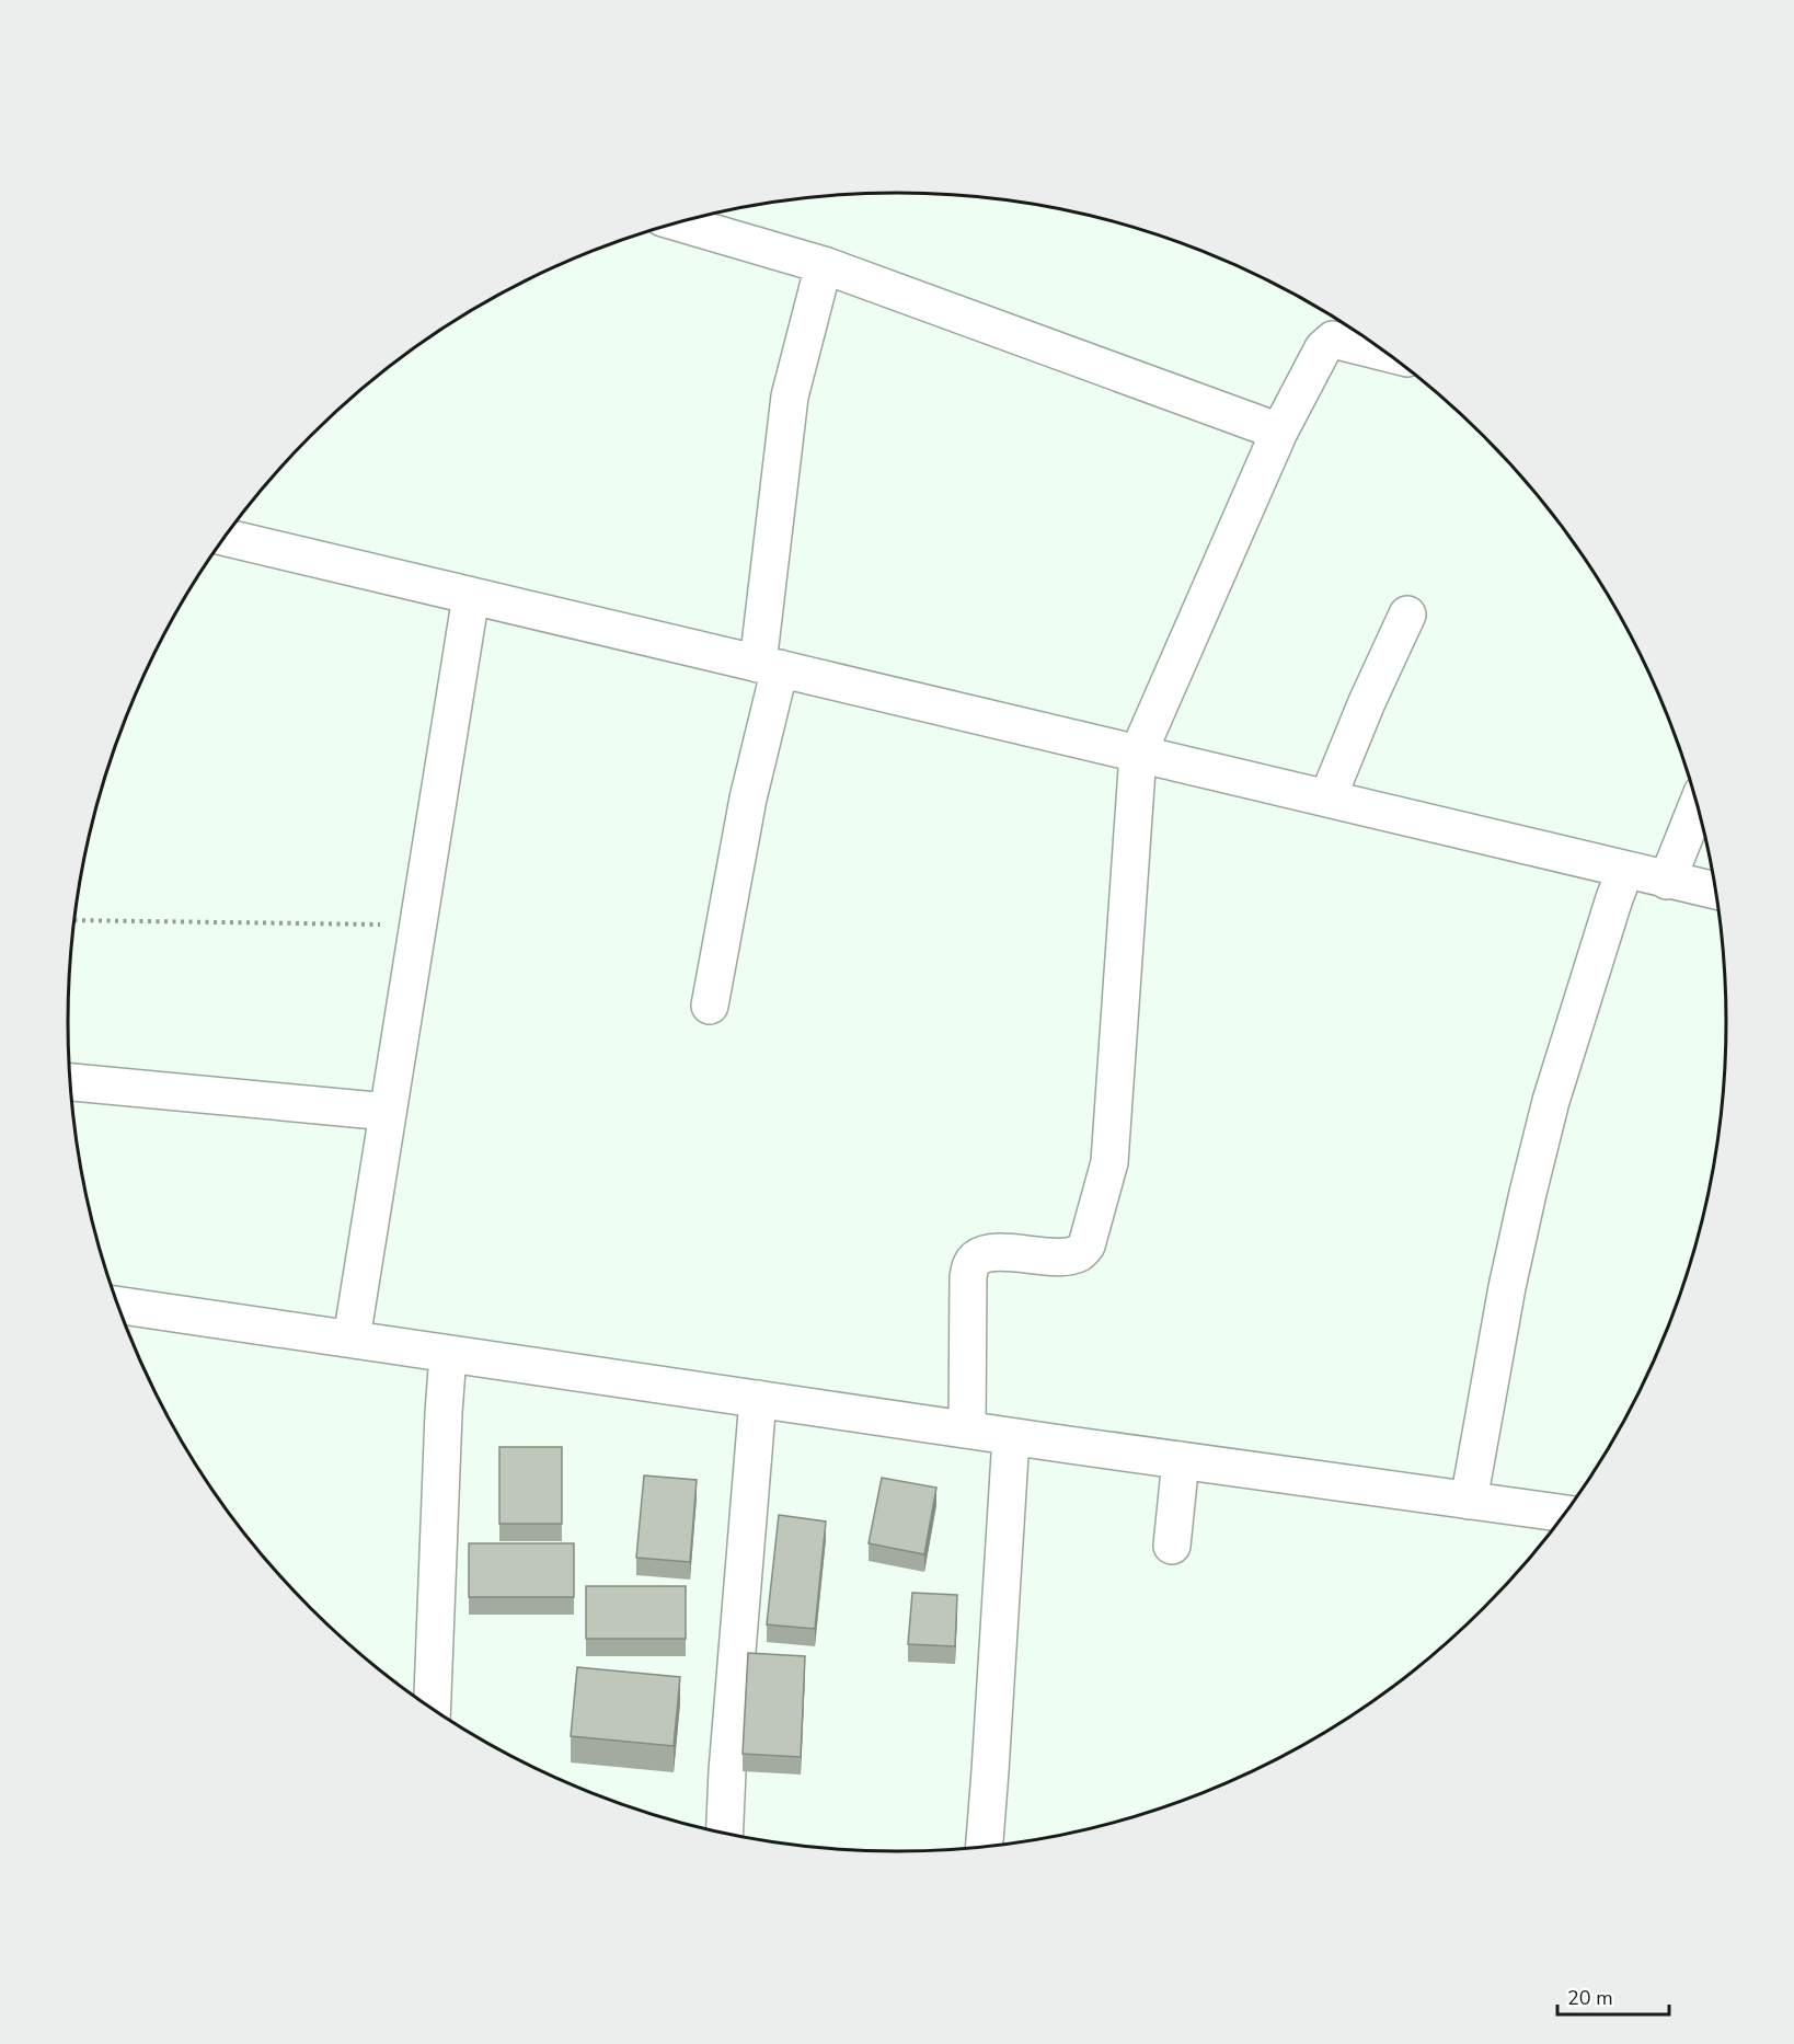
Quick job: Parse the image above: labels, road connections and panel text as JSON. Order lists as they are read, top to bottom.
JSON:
{
  "scale_bar": "20 m"
}
